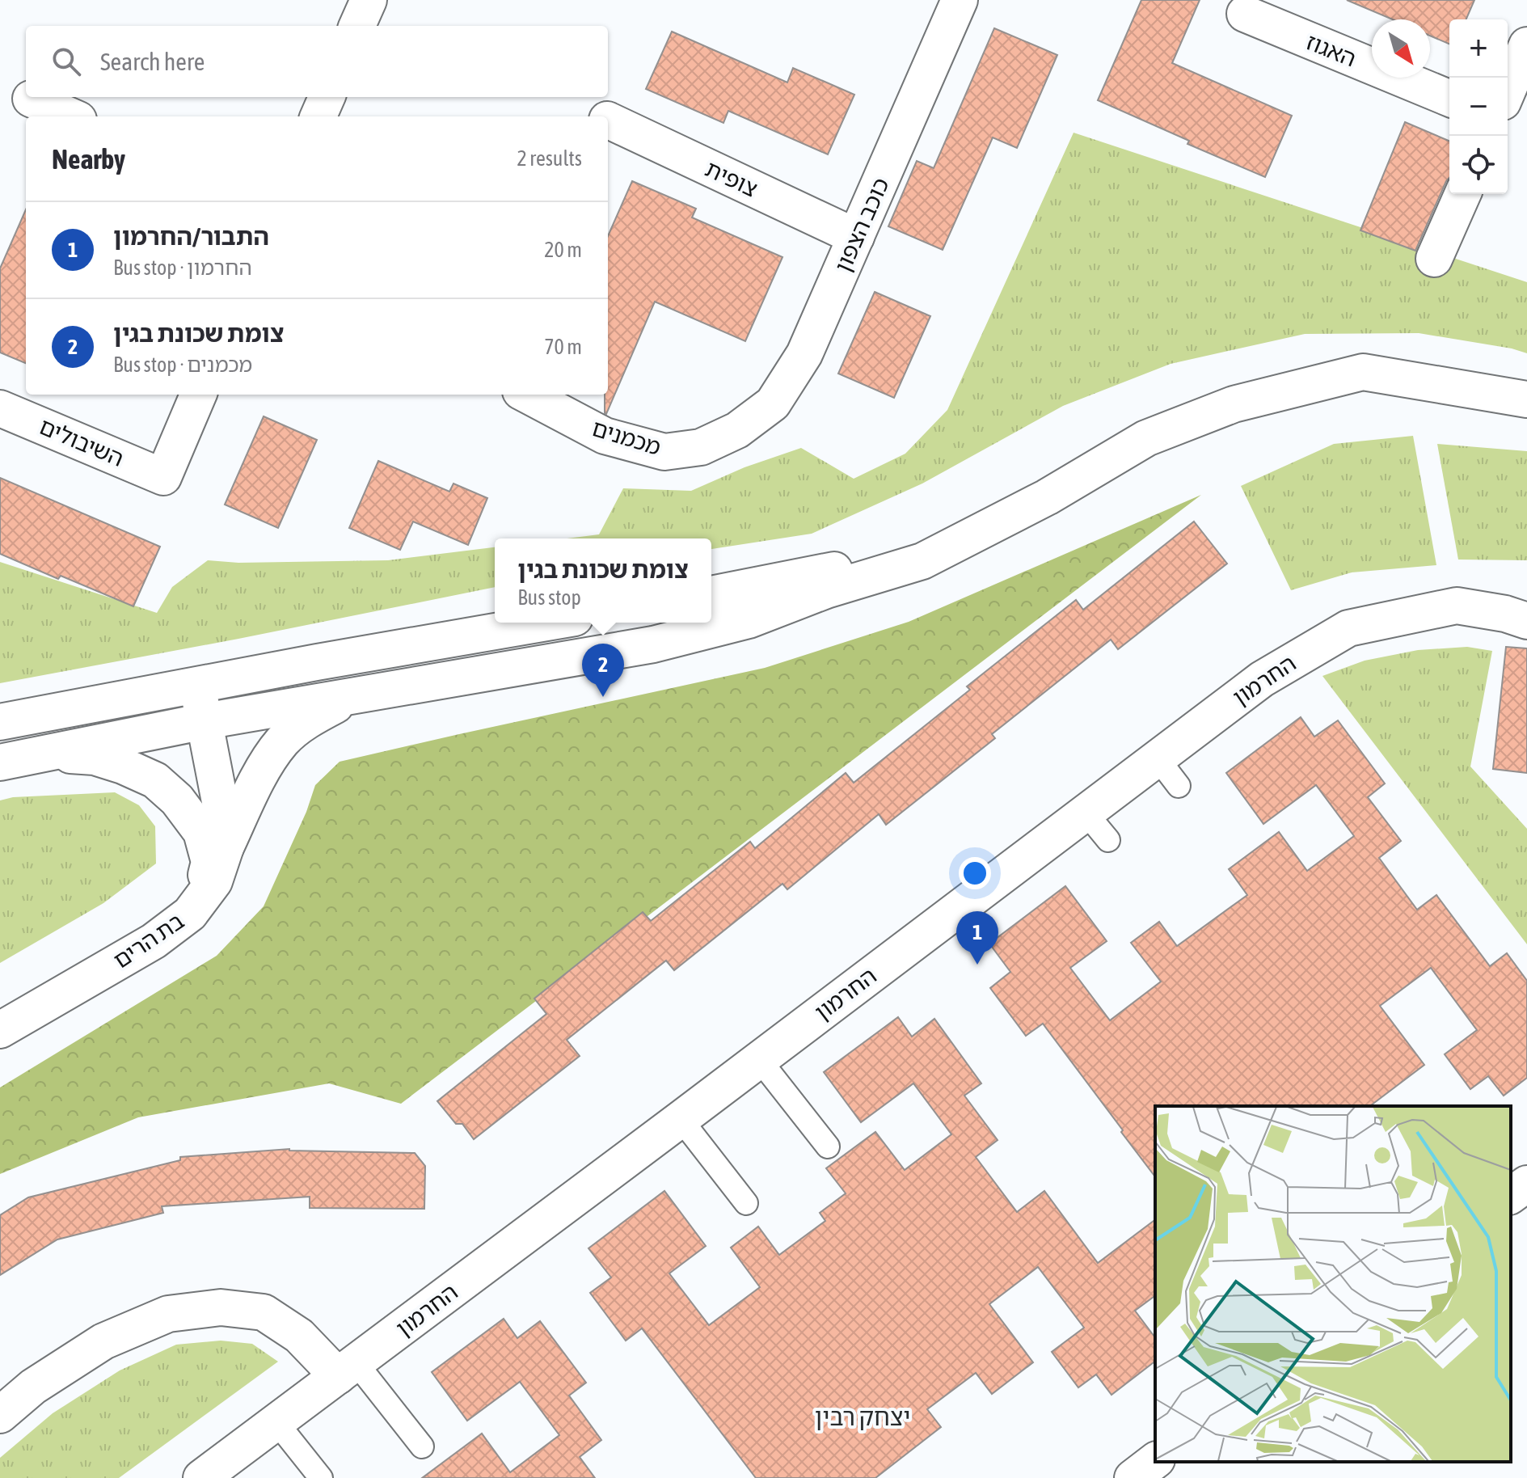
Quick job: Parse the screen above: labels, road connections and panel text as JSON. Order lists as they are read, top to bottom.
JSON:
{
  "streets": {
    "street": [
      "האגוז",
      "צופית",
      "כוכב הצפון",
      "מכמנים",
      "השיבולים",
      "החרמון",
      "בת הרים"
    ]
  },
  "crossings": [
    ["צופית", "כוכב הצפון"],
    ["כוכב הצפון", "מכמנים"]
  ],
  "districts": ["יצחק רבין"],
  "north": "bottom right",
  "page": {
    "map_buttons": ["+", "−"],
    "search": "Search here",
    "heading": ["Nearby", "2 results"],
    "list": [
      {
        "mark": "1",
        "name": "התבור/החרמון",
        "note": "Bus stop · החרמון",
        "value": "20 m"
      },
      {
        "mark": "2",
        "name": "צומת שכונת בגין",
        "note": "Bus stop · מכמנים",
        "value": "70 m"
      }
    ],
    "popup": ["צומת שכונת בגין", "Bus stop"],
    "pins": ["2", "1"]
  }
}
